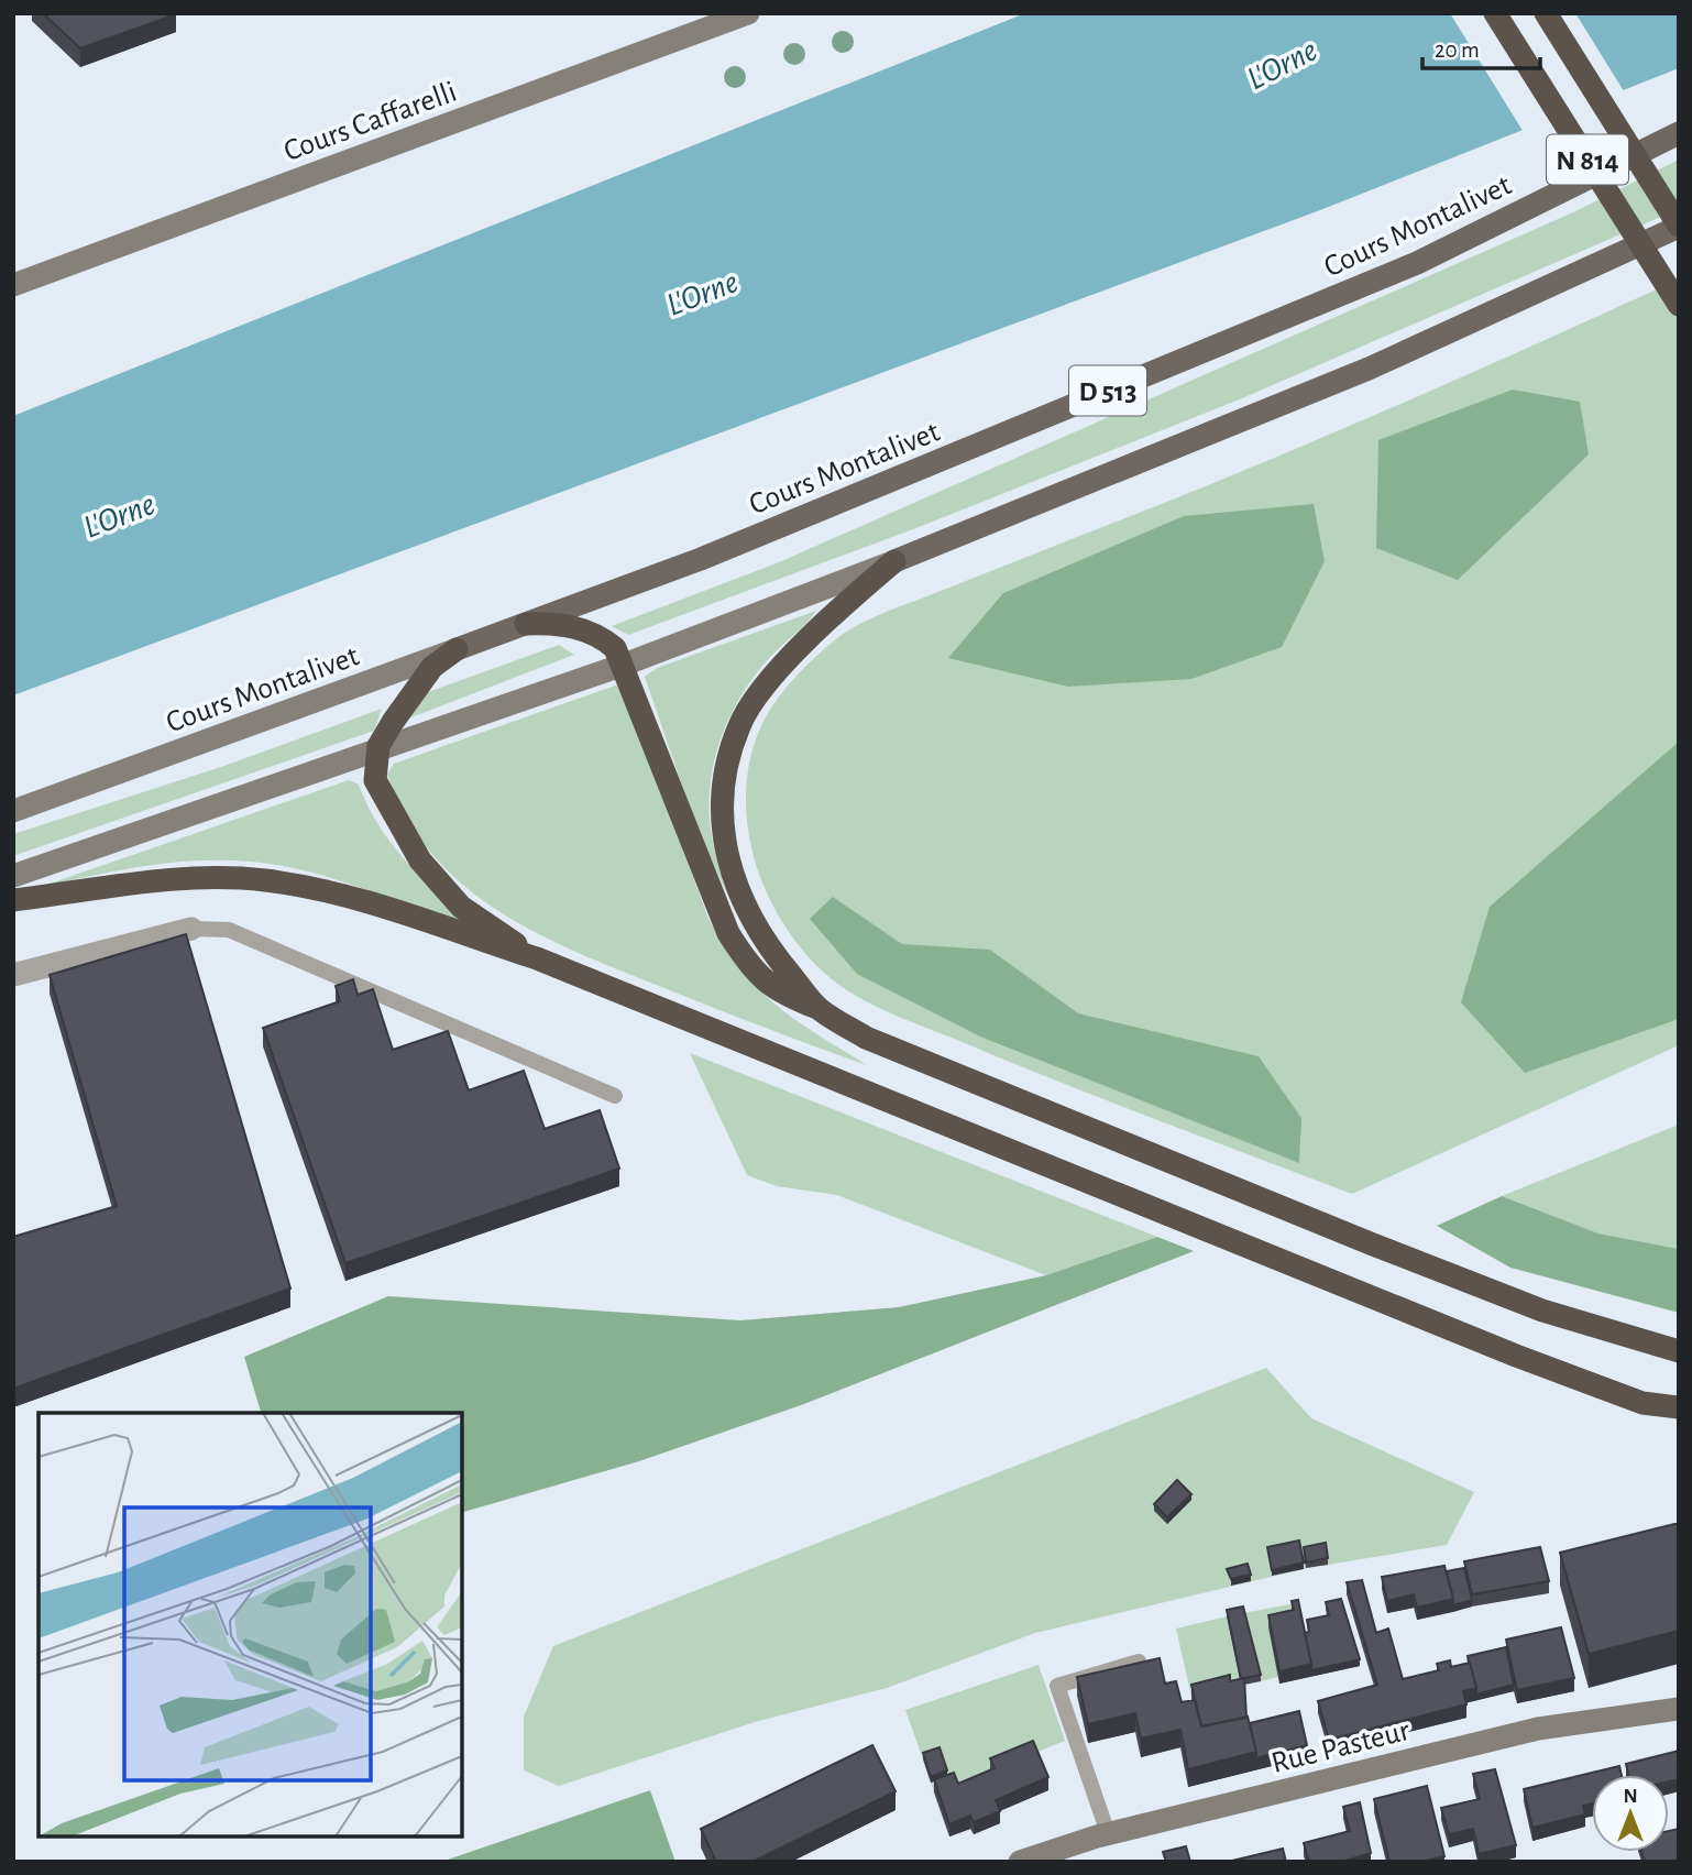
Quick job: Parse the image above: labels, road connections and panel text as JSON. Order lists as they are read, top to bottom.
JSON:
{
  "streets": {
    "highway": ["N 814"],
    "main road": [
      "Cours Caffarelli",
      "Cours Montalivet",
      "D 513",
      "Rue Pasteur"
    ]
  },
  "crossings": [
    ["N 814", "D 513"]
  ],
  "water": ["L'Orne"],
  "scale_bar": "20 m",
  "north": "top"
}
